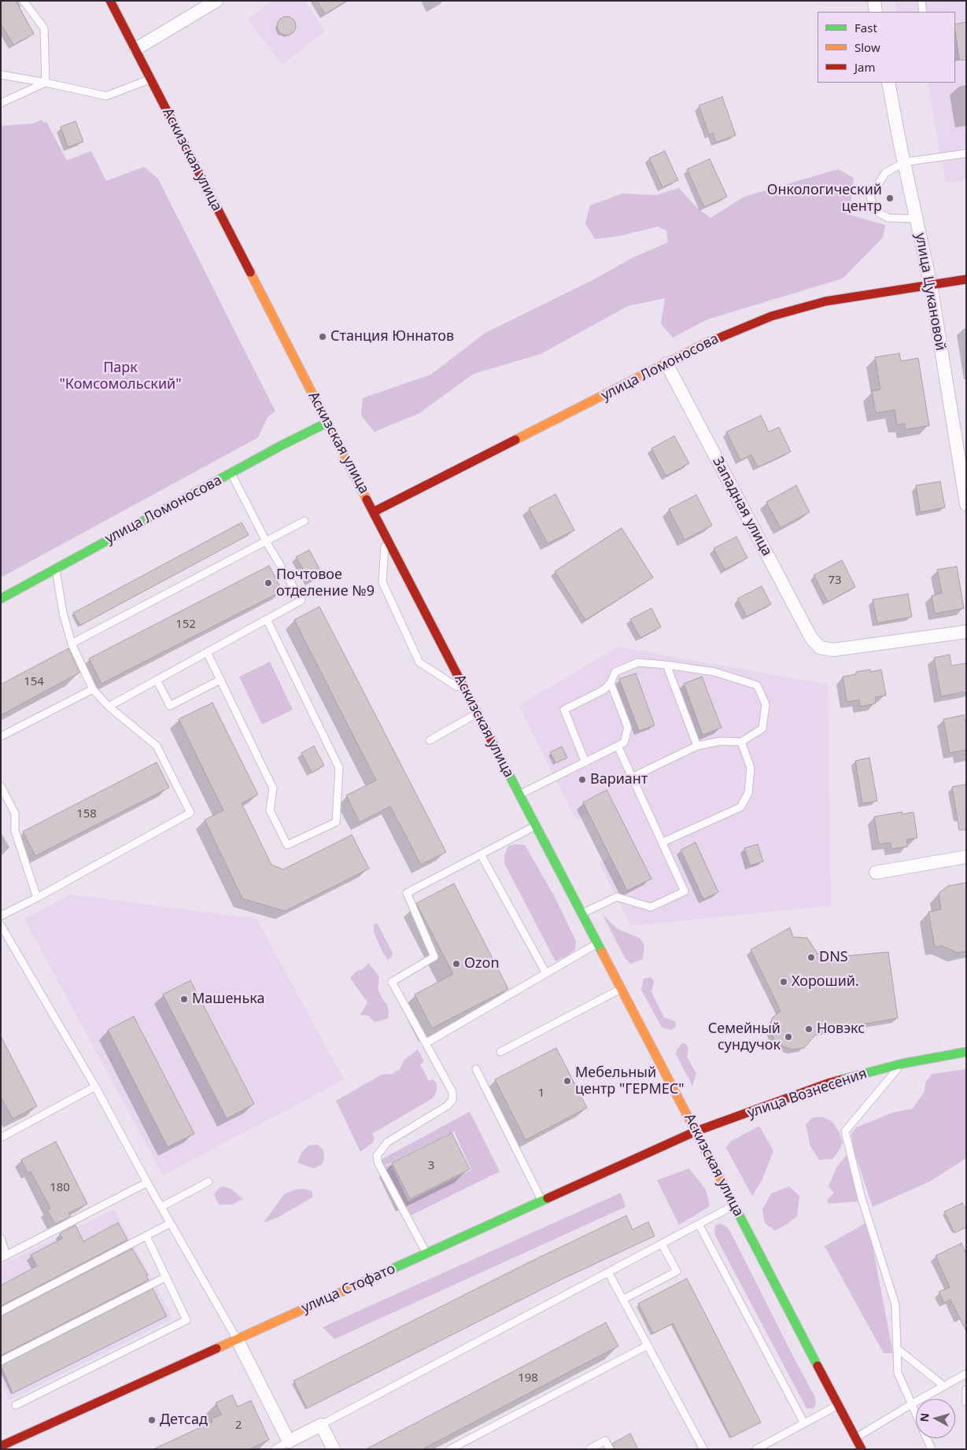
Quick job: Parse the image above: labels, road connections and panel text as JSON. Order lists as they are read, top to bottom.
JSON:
{
  "streets": {
    "street": [
      "Аскизская улица",
      "улица Цукановой",
      "улица Ломоносова",
      "Западная улица",
      "улица Вознесения",
      "улица Стофато"
    ]
  },
  "crossings": [
    ["Аскизская улица", "улица Ломоносова"],
    ["Аскизская улица", "улица Вознесения"],
    ["Аскизская улица", "улица Стофато"],
    ["улица Цукановой", "улица Ломоносова"],
    ["улица Ломоносова", "Западная улица"],
    ["улица Вознесения", "улица Стофато"]
  ],
  "parks": ["Парк \"Комсомольский\""],
  "places": [
    "Онкологический центр",
    "Станция Юннатов",
    "Почтовое отделение №9",
    "Вариант",
    "DNS",
    "Ozon",
    "Хороший.",
    "Машенька",
    "Новэкс",
    "Семейный сундучок",
    "Мебельный центр \"ГЕРМЕС\"",
    "Детсад"
  ],
  "house_numbers": [
    "73",
    "152",
    "154",
    "158",
    "1",
    "3",
    "180",
    "198",
    "2"
  ],
  "legend": ["Fast", "Slow", "Jam"],
  "north": "left"
}
